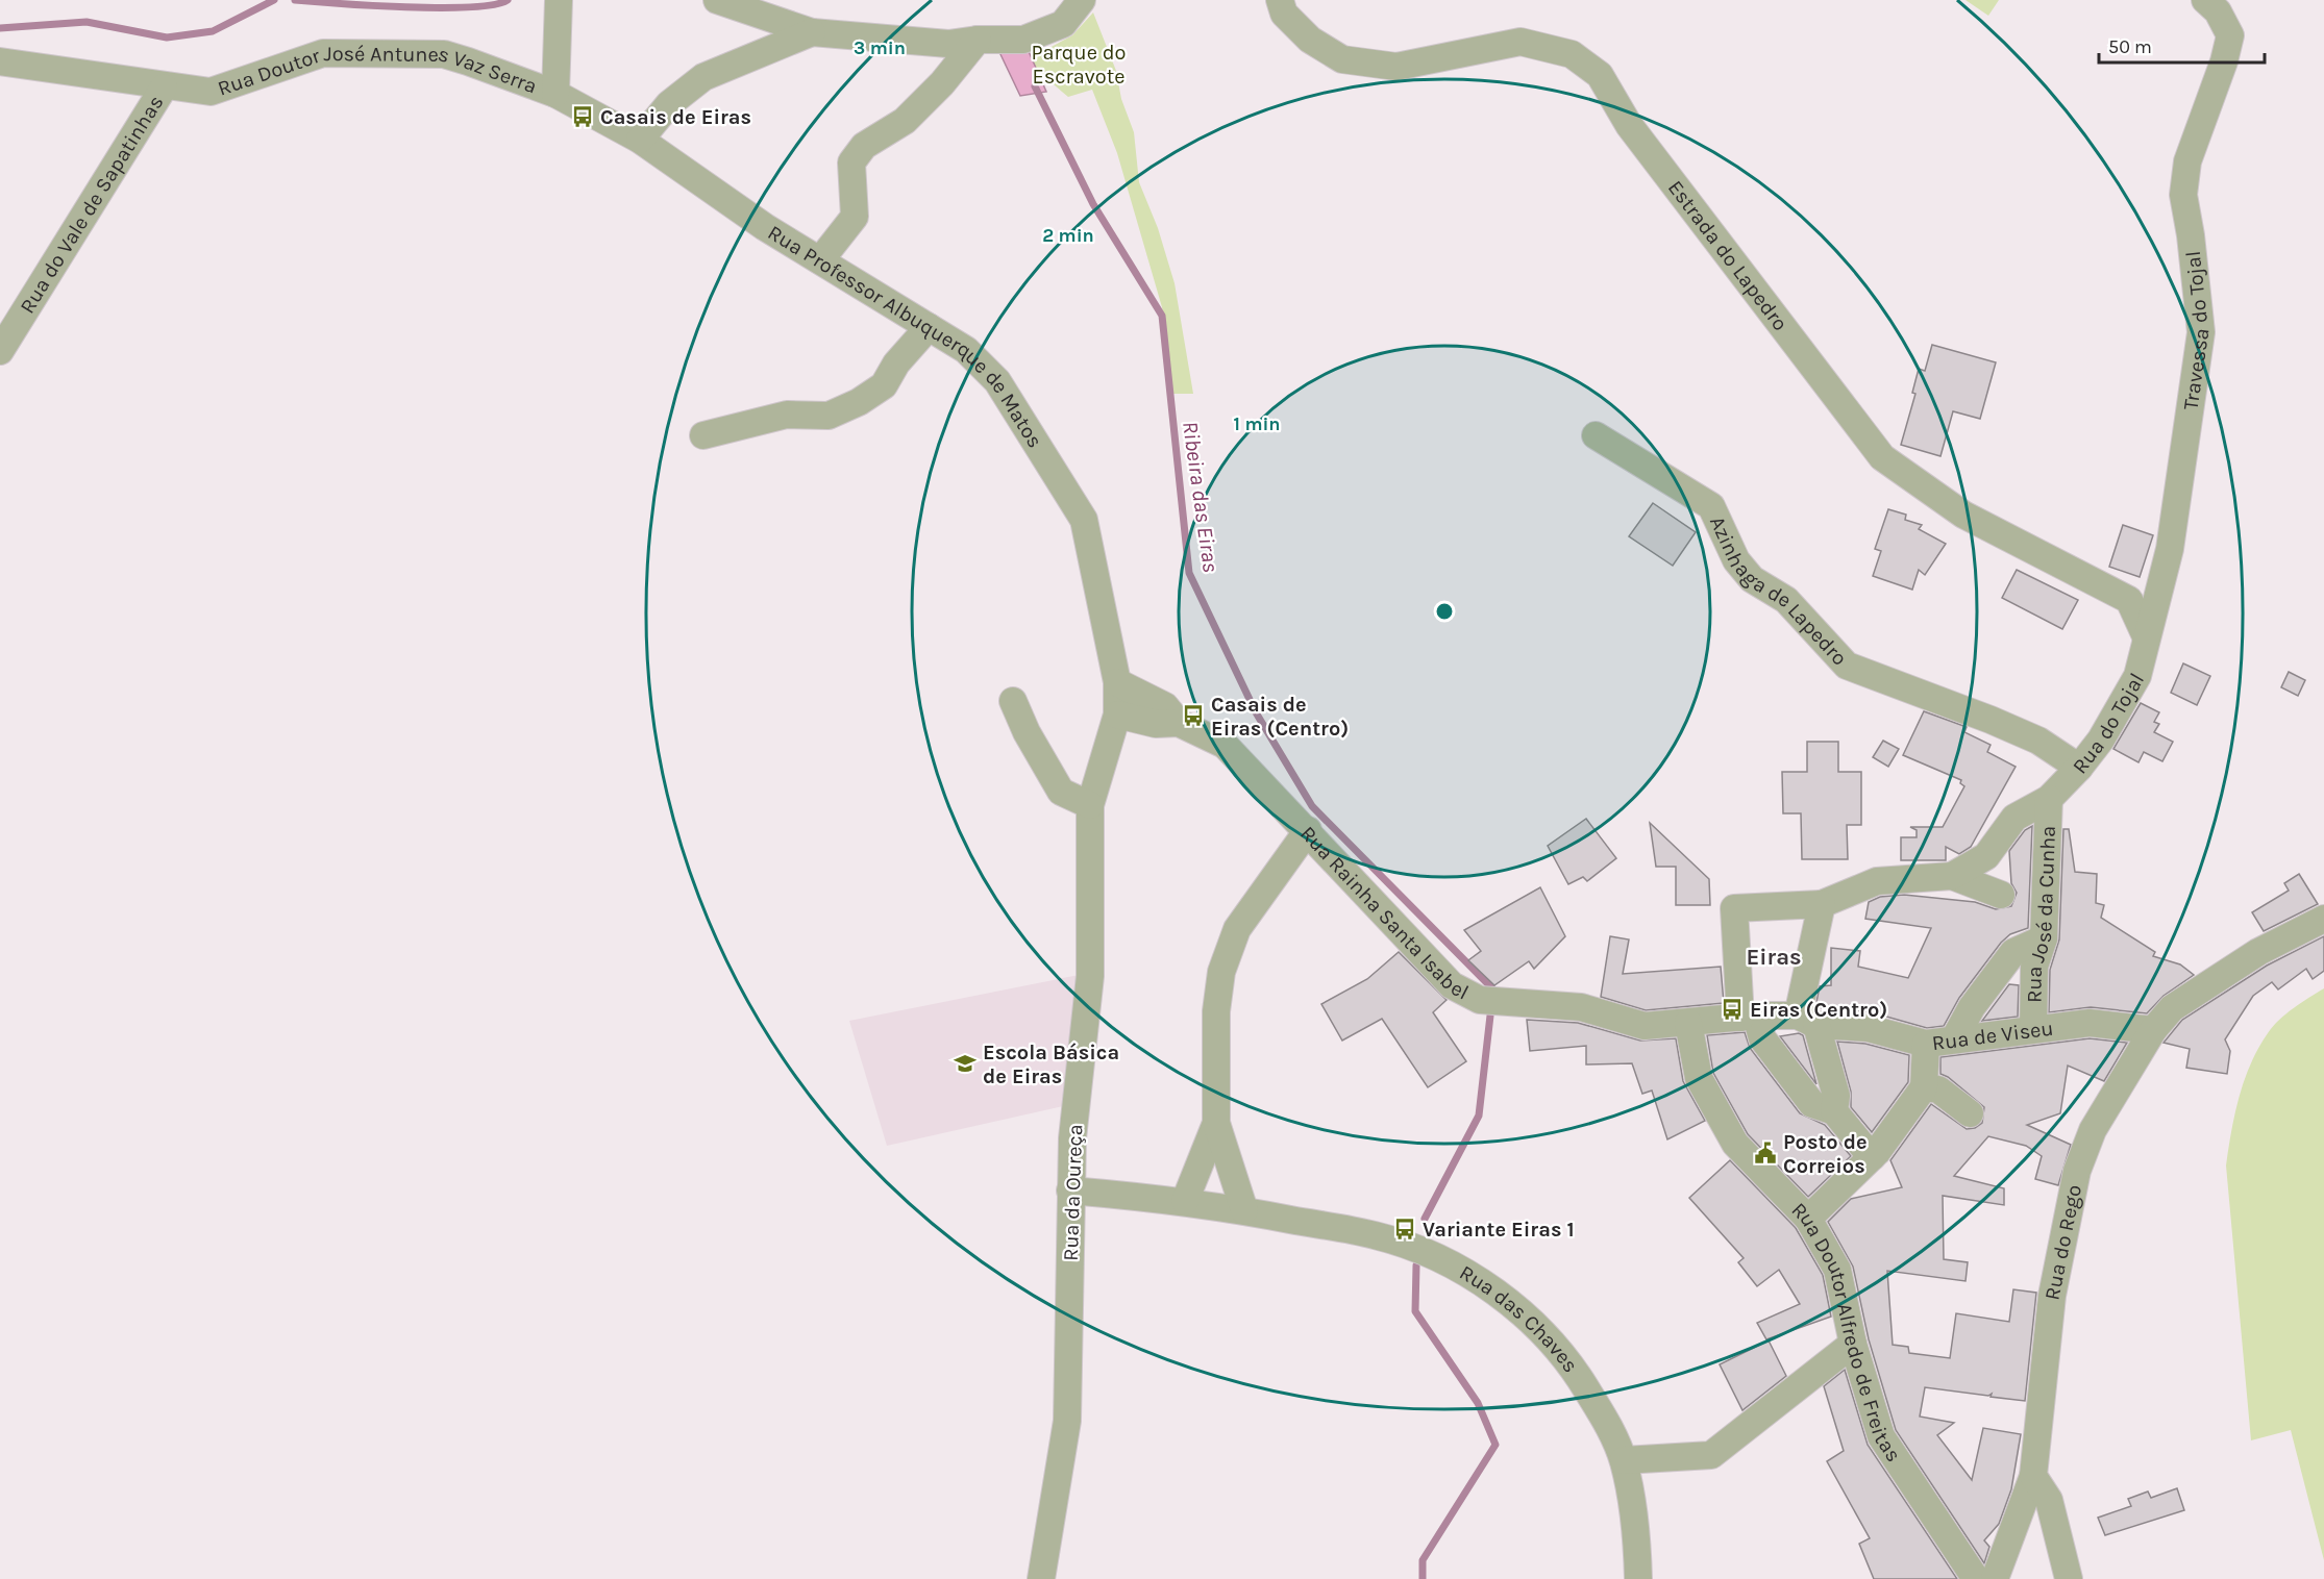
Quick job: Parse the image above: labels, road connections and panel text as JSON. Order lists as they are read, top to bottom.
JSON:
{
  "streets": {
    "street": [
      "Rua Doutor José Antunes Vaz Serra",
      "Rua do Vale de Sapatinhas",
      "Estrada do Lapedro",
      "Travessa do Tojal",
      "Rua Professor Albuquerque de Matos",
      "Azinhaga de Lapedro",
      "Rua do Tojal",
      "Rua Rainha Santa Isabel",
      "Rua José da Cunha",
      "Rua de Viseu",
      "Rua da Oureça",
      "Rua do Rego",
      "Rua das Chaves",
      "Rua Doutor Alfredo de Freitas"
    ]
  },
  "crossings": [
    ["Rua Doutor José Antunes Vaz Serra", "Rua do Vale de Sapatinhas"],
    ["Rua Doutor José Antunes Vaz Serra", "Rua Professor Albuquerque de Matos"],
    ["Estrada do Lapedro", "Travessa do Tojal"],
    ["Estrada do Lapedro", "Rua do Tojal"],
    ["Travessa do Tojal", "Rua do Tojal"],
    ["Rua Professor Albuquerque de Matos", "Rua da Oureça"],
    ["Azinhaga de Lapedro", "Rua do Tojal"],
    ["Rua do Tojal", "Rua José da Cunha"],
    ["Rua Rainha Santa Isabel", "Rua de Viseu"],
    ["Rua Rainha Santa Isabel", "Rua Doutor Alfredo de Freitas"],
    ["Rua José da Cunha", "Rua de Viseu"],
    ["Rua de Viseu", "Rua do Rego"],
    ["Rua da Oureça", "Rua das Chaves"]
  ],
  "districts": ["Eiras"],
  "water": ["Ribeira das Eiras"],
  "parks": ["Parque do Escravote"],
  "places": {
    "bus stop": [
      "Casais de Eiras",
      "Casais de Eiras (Centro)",
      "Eiras (Centro)",
      "Variante Eiras 1"
    ],
    "school or university": ["Escola Básica de Eiras"],
    "public building": ["Posto de Correios"]
  },
  "scale_bar": "50 m",
  "rings": ["3 min", "2 min", "1 min"]
}
